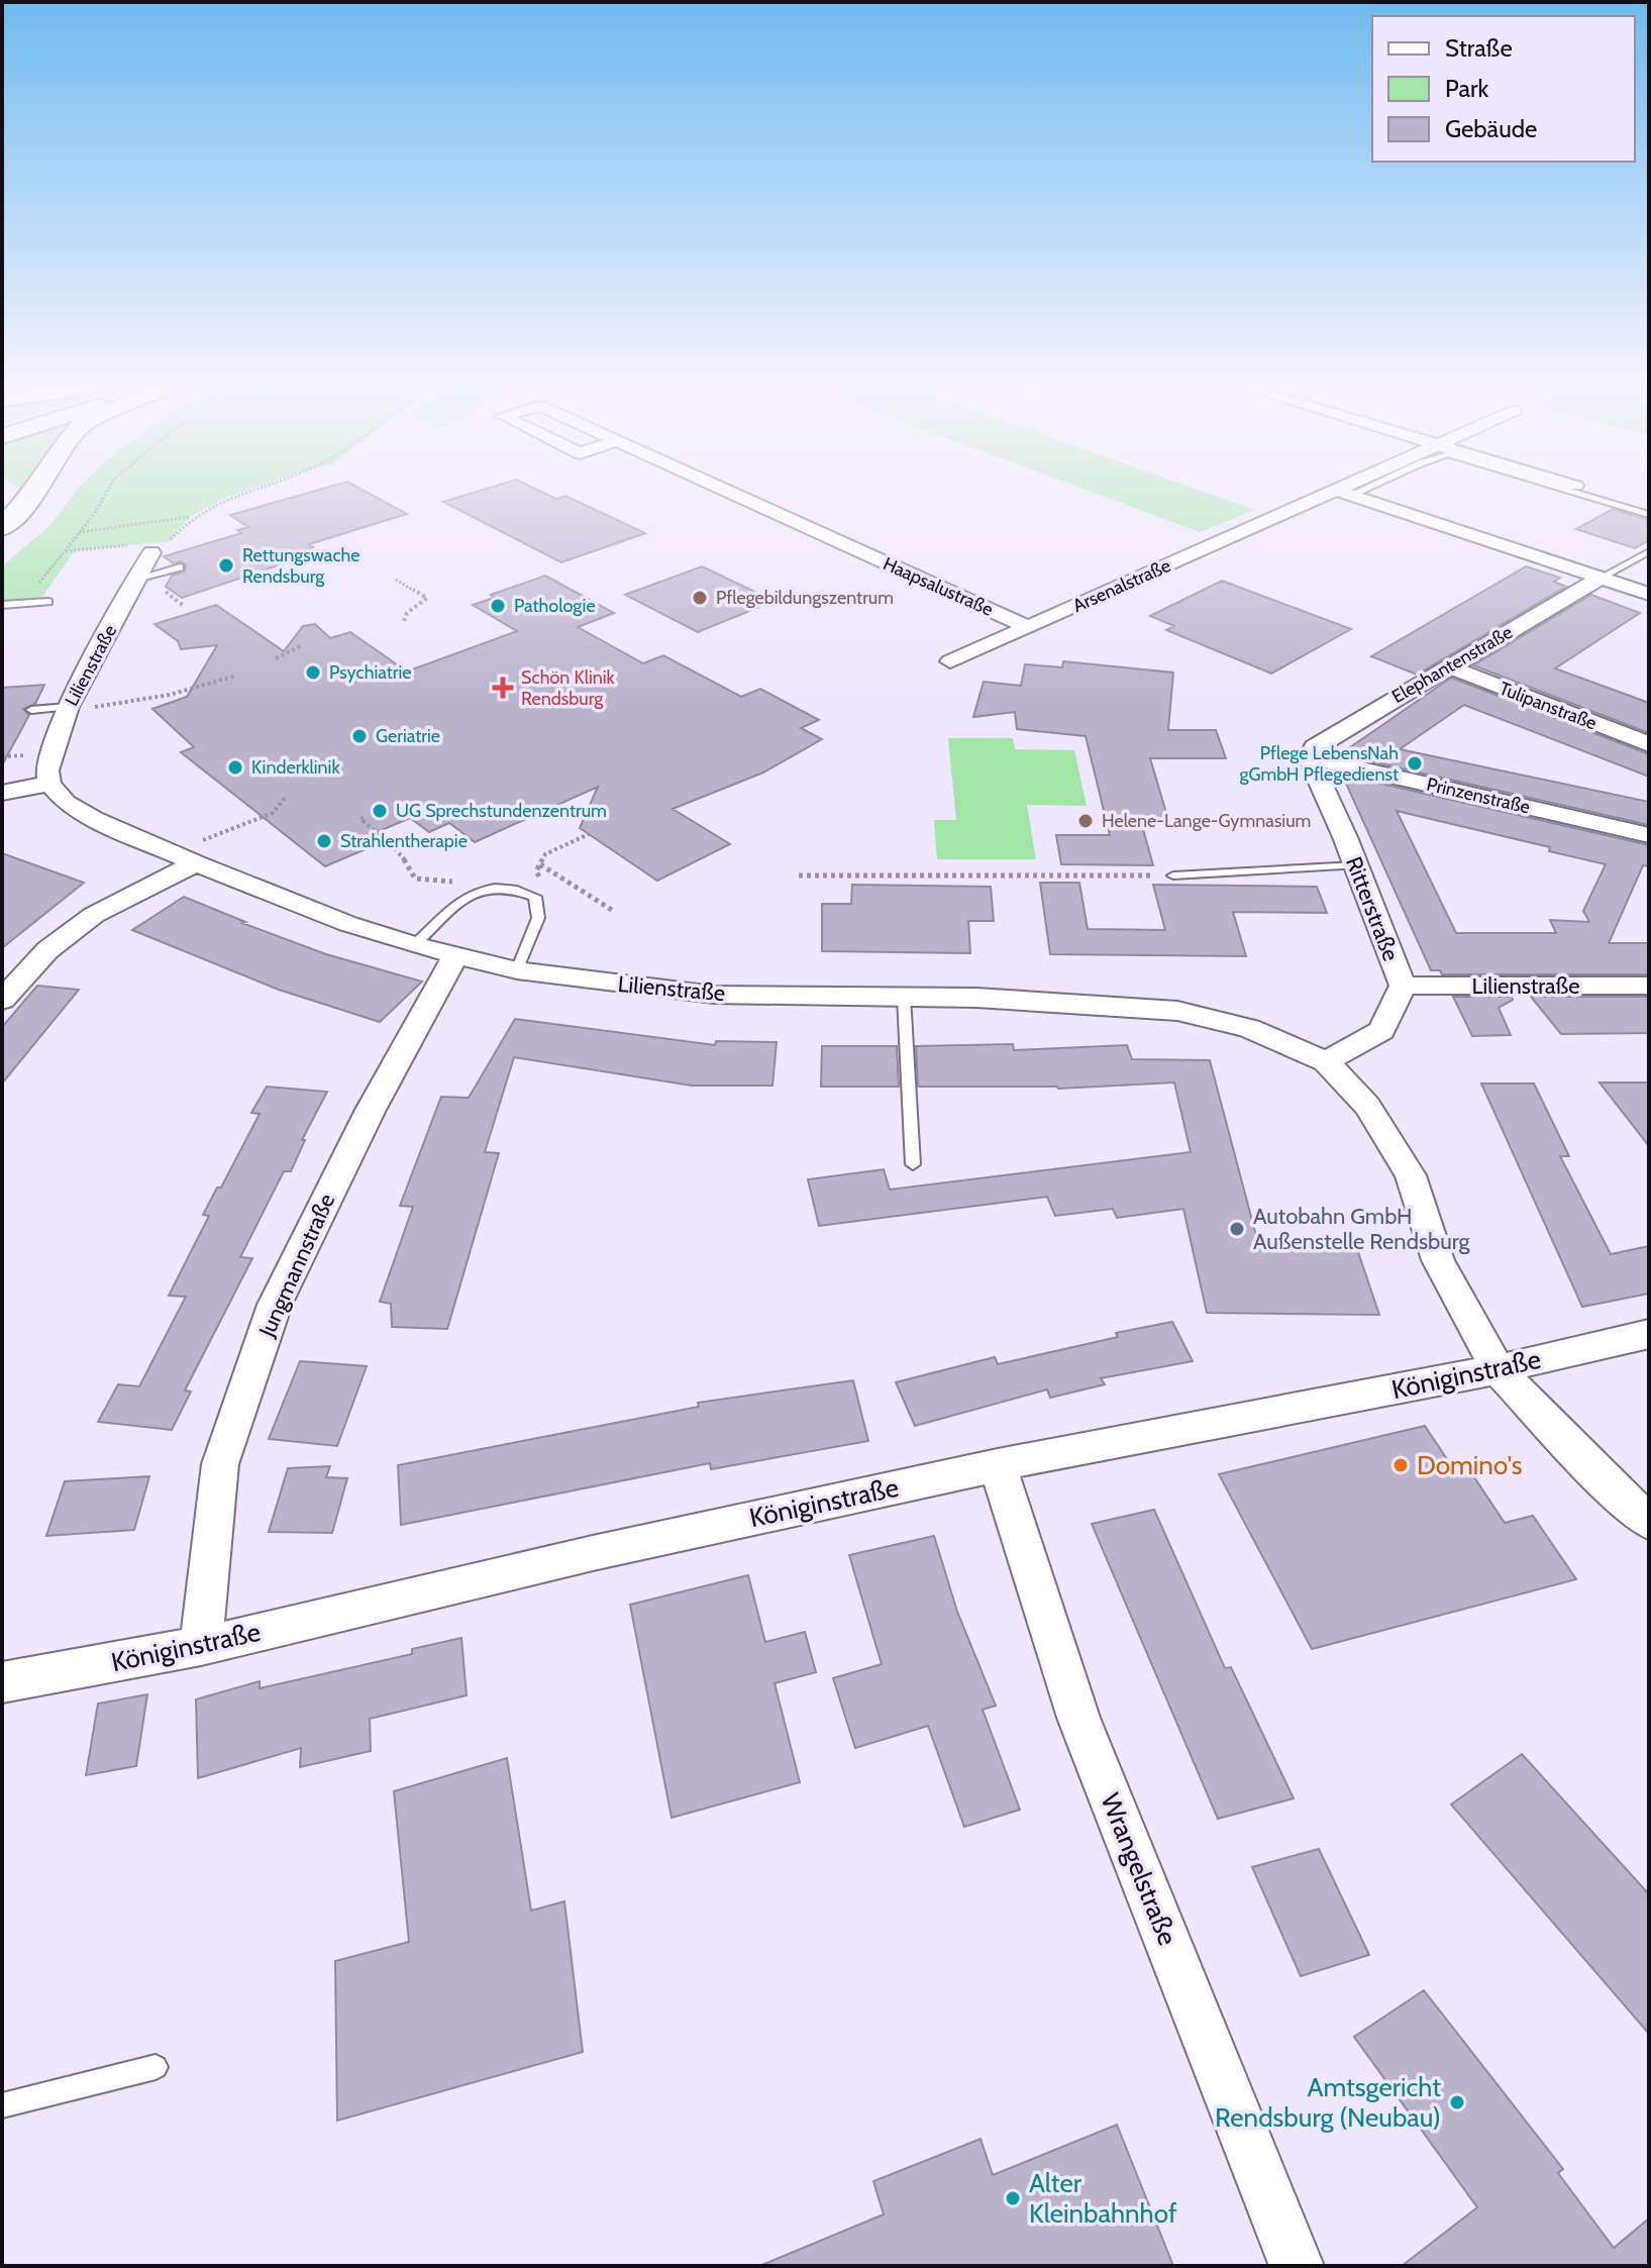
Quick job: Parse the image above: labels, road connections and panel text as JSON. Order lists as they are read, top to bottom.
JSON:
{
  "streets": {
    "street": [
      "Arsenalstraße",
      "Haapsalustraße",
      "Elephantenstraße",
      "Lilienstraße",
      "Tulipanstraße",
      "Prinzenstraße",
      "Ritterstraße",
      "Jungmannstraße",
      "Königinstraße",
      "Wrangelstraße"
    ]
  },
  "crossings": [
    ["Arsenalstraße", "Haapsalustraße"],
    ["Elephantenstraße", "Tulipanstraße"],
    ["Elephantenstraße", "Prinzenstraße"],
    ["Elephantenstraße", "Ritterstraße"],
    ["Lilienstraße", "Ritterstraße"],
    ["Lilienstraße", "Jungmannstraße"],
    ["Prinzenstraße", "Ritterstraße"],
    ["Jungmannstraße", "Königinstraße"],
    ["Königinstraße", "Wrangelstraße"]
  ],
  "places": {
    "other": [
      "Rettungswache Rendsburg",
      "Pflegebildungszentrum",
      "Pathologie",
      "Psychiatrie",
      "Geriatrie",
      "Pflege LebensNah gGmbH Pflegedienst",
      "Kinderklinik",
      "UG Sprechstundenzentrum",
      "Helene-Lange-Gymnasium",
      "Strahlentherapie",
      "Autobahn GmbH Außenstelle Rendsburg",
      "Domino's",
      "Amtsgericht Rendsburg (Neubau)",
      "Alter Kleinbahnhof"
    ],
    "health": ["Schön Klinik Rendsburg"]
  },
  "legend": ["Straße", "Park", "Gebäude"]
}
